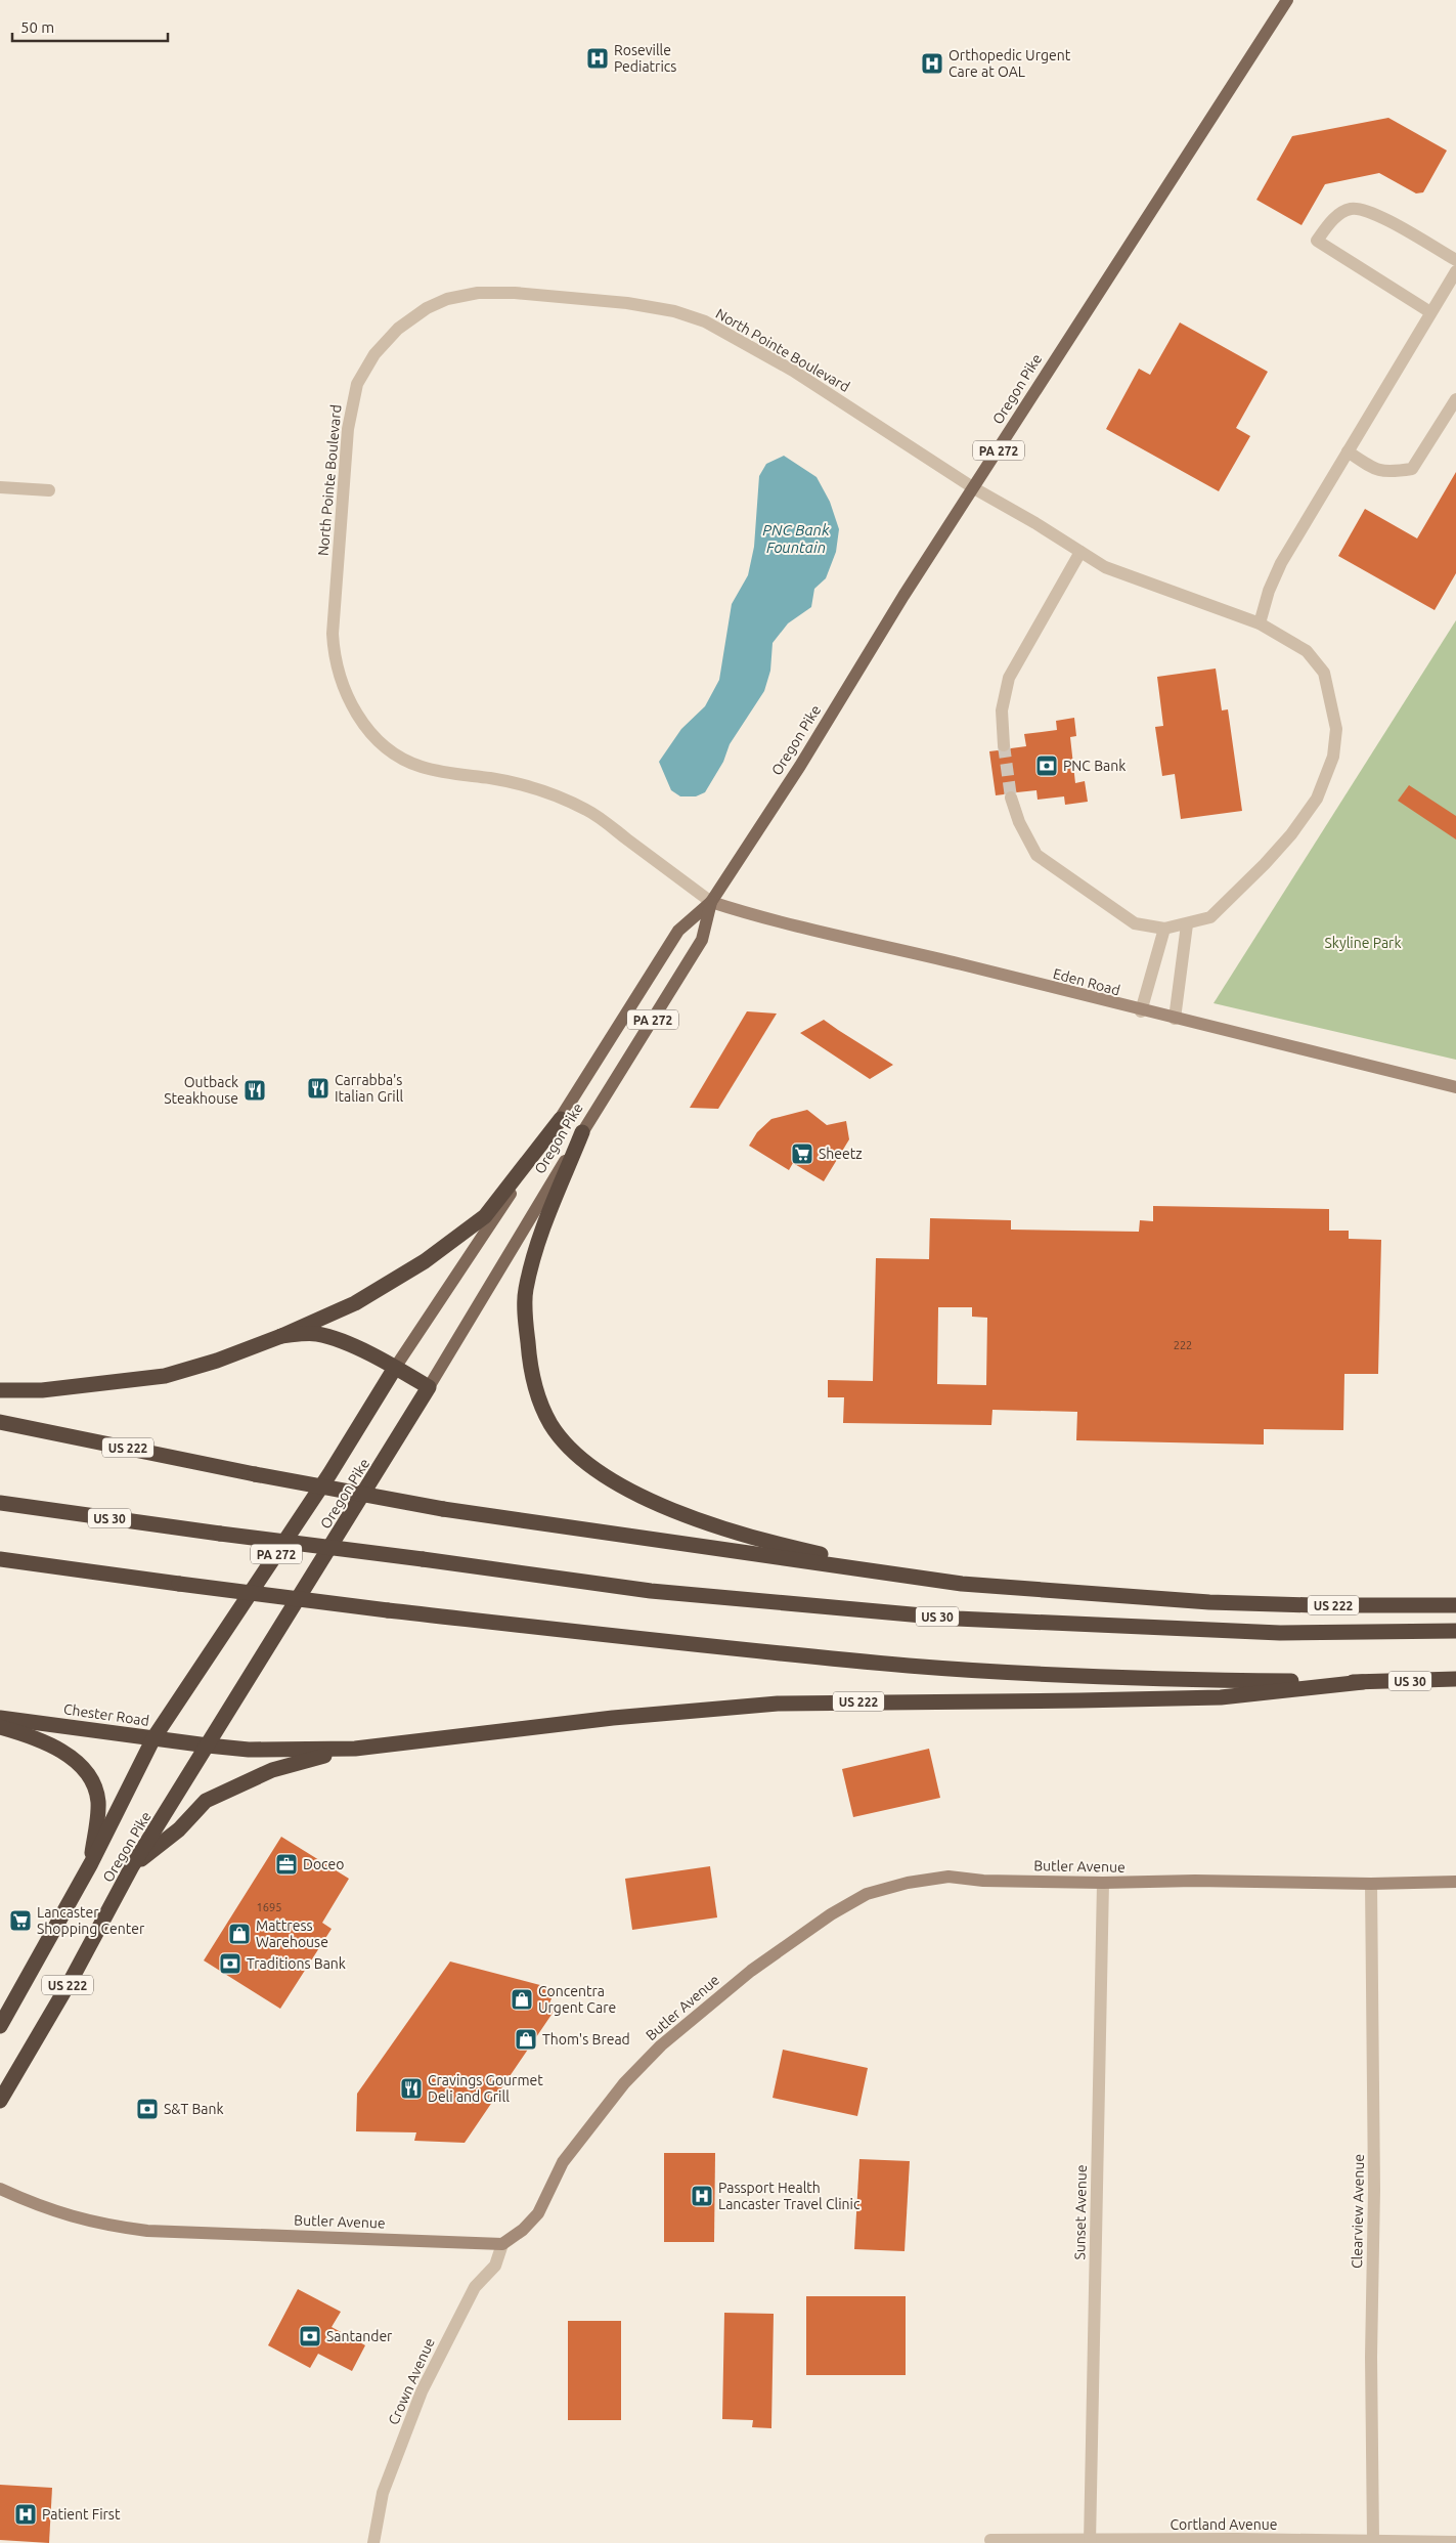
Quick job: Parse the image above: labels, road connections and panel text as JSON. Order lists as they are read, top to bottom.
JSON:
{
  "streets": {
    "highway": [
      "Oregon Pike",
      "PA 272",
      "US 222",
      "US 30",
      "Chester Road"
    ],
    "street": [
      "North Pointe Boulevard",
      "Eden Road",
      "Butler Avenue",
      "Clearview Avenue",
      "Sunset Avenue",
      "Crown Avenue",
      "Cortland Avenue"
    ]
  },
  "crossings": [
    ["North Pointe Boulevard", "Oregon Pike"],
    ["North Pointe Boulevard", "Eden Road"],
    ["Oregon Pike", "Eden Road"],
    ["Oregon Pike", "US 222"],
    ["Oregon Pike", "Chester Road"],
    ["US 222", "US 30"],
    ["US 222", "Chester Road"],
    ["Butler Avenue", "Clearview Avenue"],
    ["Butler Avenue", "Sunset Avenue"],
    ["Butler Avenue", "Crown Avenue"],
    ["Clearview Avenue", "Cortland Avenue"],
    ["Sunset Avenue", "Cortland Avenue"]
  ],
  "water": ["PNC Bank Fountain"],
  "parks": ["Skyline Park"],
  "places": {
    "hospital": [
      "Roseville Pediatrics",
      "Orthopedic Urgent Care at OAL",
      "Passport Health Lancaster Travel Clinic",
      "Patient First"
    ],
    "bank": [
      "PNC Bank",
      "Traditions Bank",
      "S&T Bank",
      "Santander"
    ],
    "restaurant": ["Carrabba's Italian Grill", "Outback Steakhouse", "Cravings Gourmet Deli and Grill"],
    "supermarket": ["Sheetz", "Lancaster Shopping Center"],
    "office": ["Doceo"],
    "shop": ["Mattress Warehouse", "Concentra Urgent Care", "Thom's Bread"]
  },
  "house_numbers": ["222", "1695"],
  "scale_bar": "50 m"
}
